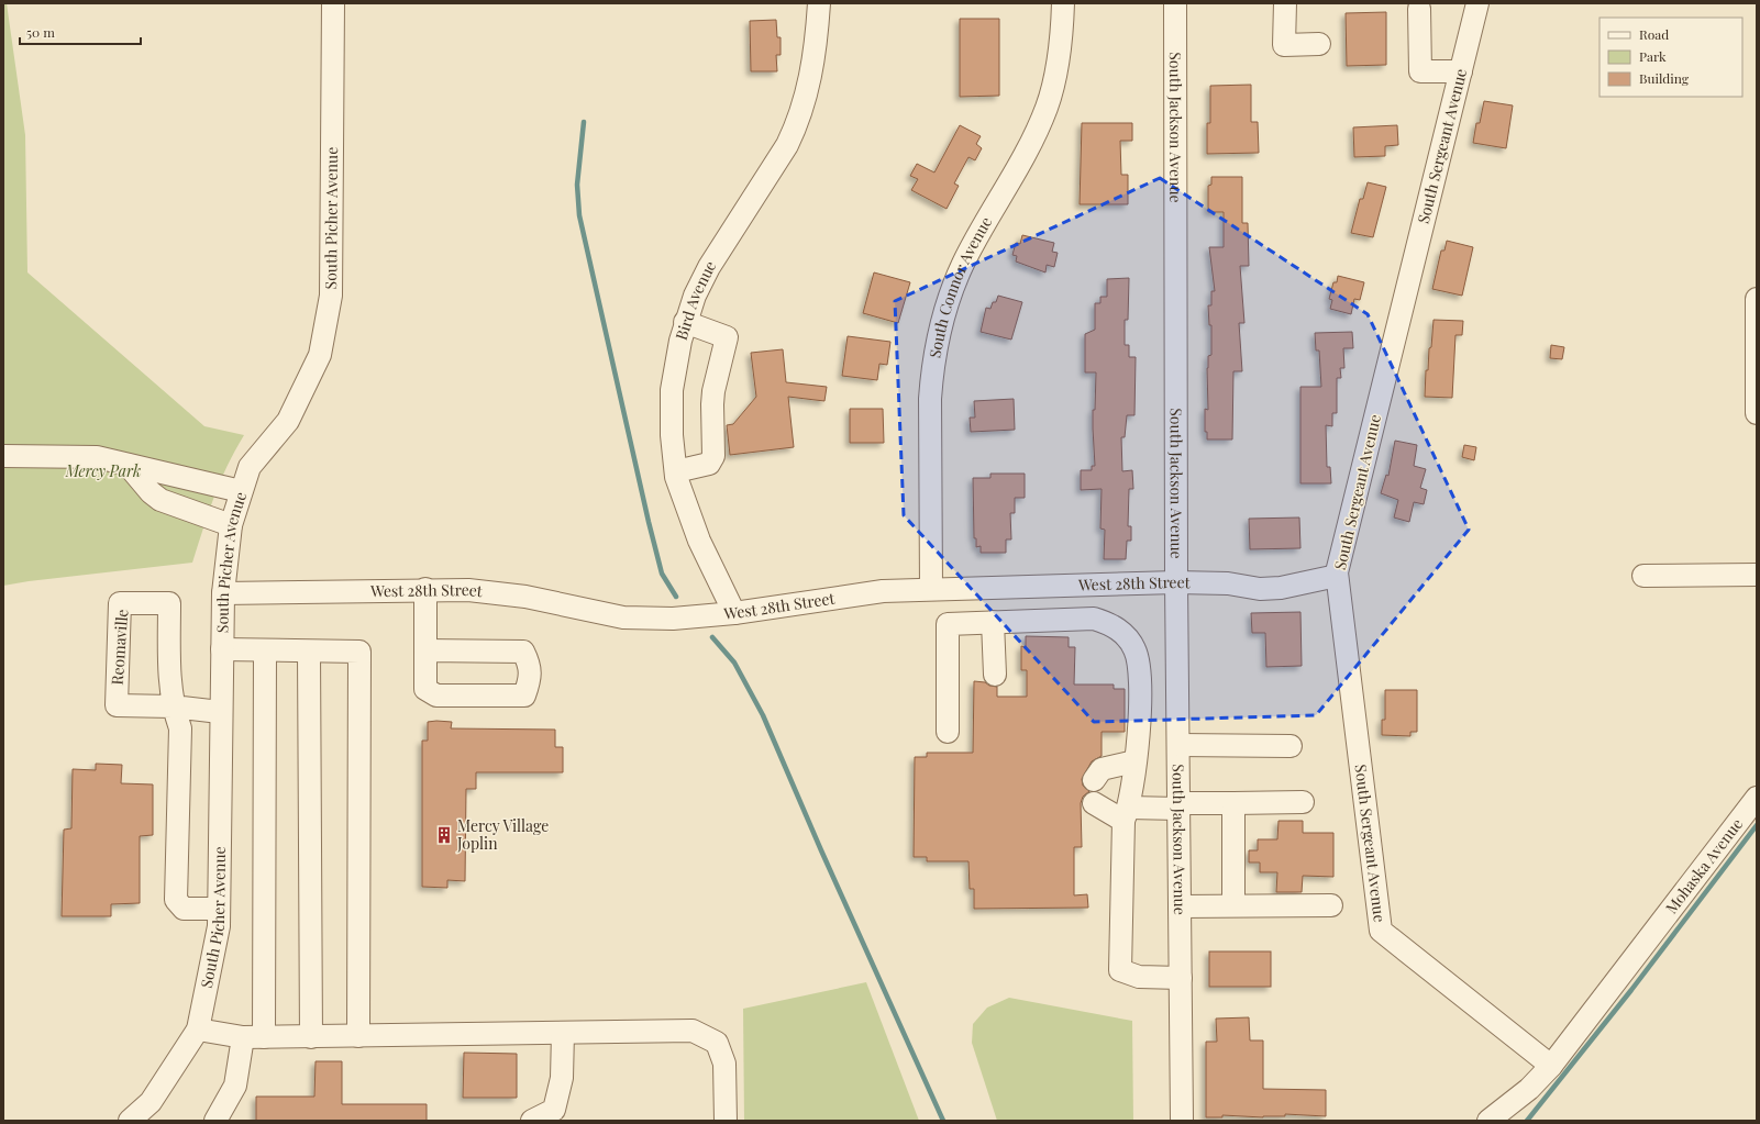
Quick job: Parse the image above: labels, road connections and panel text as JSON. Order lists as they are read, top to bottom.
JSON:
{
  "streets": {
    "street": [
      "South Jackson Avenue",
      "South Sergeant Avenue",
      "South Picher Avenue",
      "South Connor Avenue",
      "Bird Avenue",
      "West 28th Street",
      "Reomaville",
      "Mohaska Avenue"
    ]
  },
  "crossings": [
    ["South Jackson Avenue", "West 28th Street"],
    ["South Sergeant Avenue", "West 28th Street"],
    ["South Sergeant Avenue", "Mohaska Avenue"],
    ["South Picher Avenue", "West 28th Street"],
    ["South Picher Avenue", "Reomaville"],
    ["South Connor Avenue", "West 28th Street"],
    ["Bird Avenue", "West 28th Street"]
  ],
  "parks": ["Mercy Park"],
  "places": {
    "building": ["Mercy Village Joplin"]
  },
  "legend": ["Road", "Park", "Building"],
  "scale_bar": "50 m"
}
